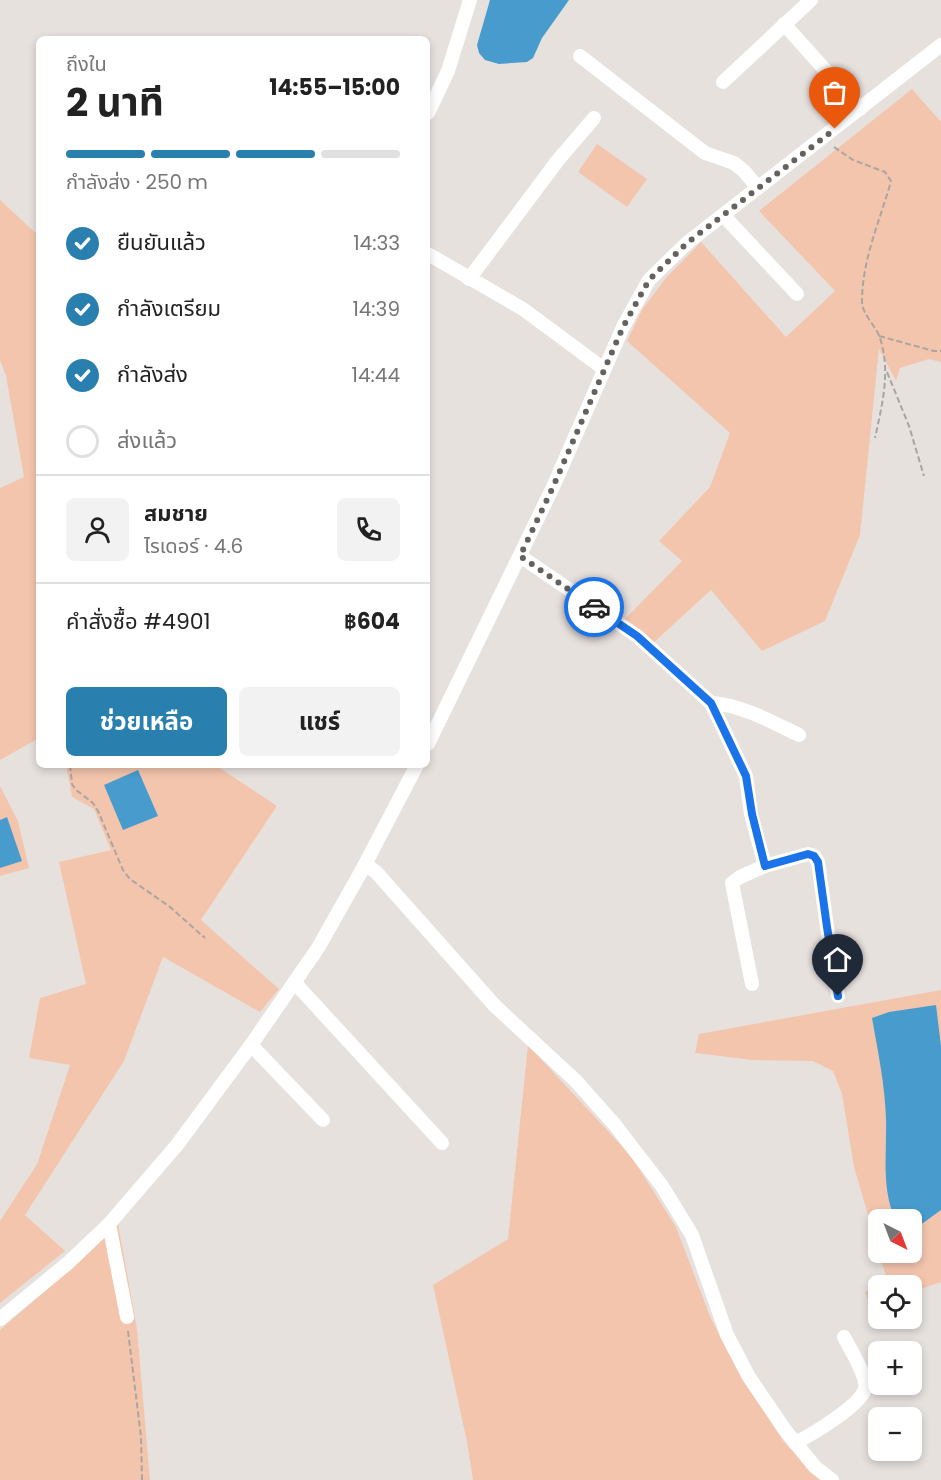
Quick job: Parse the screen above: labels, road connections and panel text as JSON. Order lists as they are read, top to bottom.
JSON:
{
  "north": "bottom right",
  "page": {
    "heading": ["2 นาที", "ถึงใน", "14:55–15:00"],
    "panel": [
      "สมชาย",
      "ไรเดอร์ · 4.6",
      "คำสั่งซื้อ #4901",
      "฿604"
    ],
    "bar": "กำลังส่ง · 250 m",
    "list": [
      ["ยืนยันแล้ว", "14:33"],
      ["กำลังเตรียม", "14:39"],
      ["กำลังส่ง", "14:44"],
      "ส่งแล้ว"
    ],
    "buttons": ["ช่วยเหลือ", "แชร์"],
    "map_buttons": ["+", "−"]
  }
}
